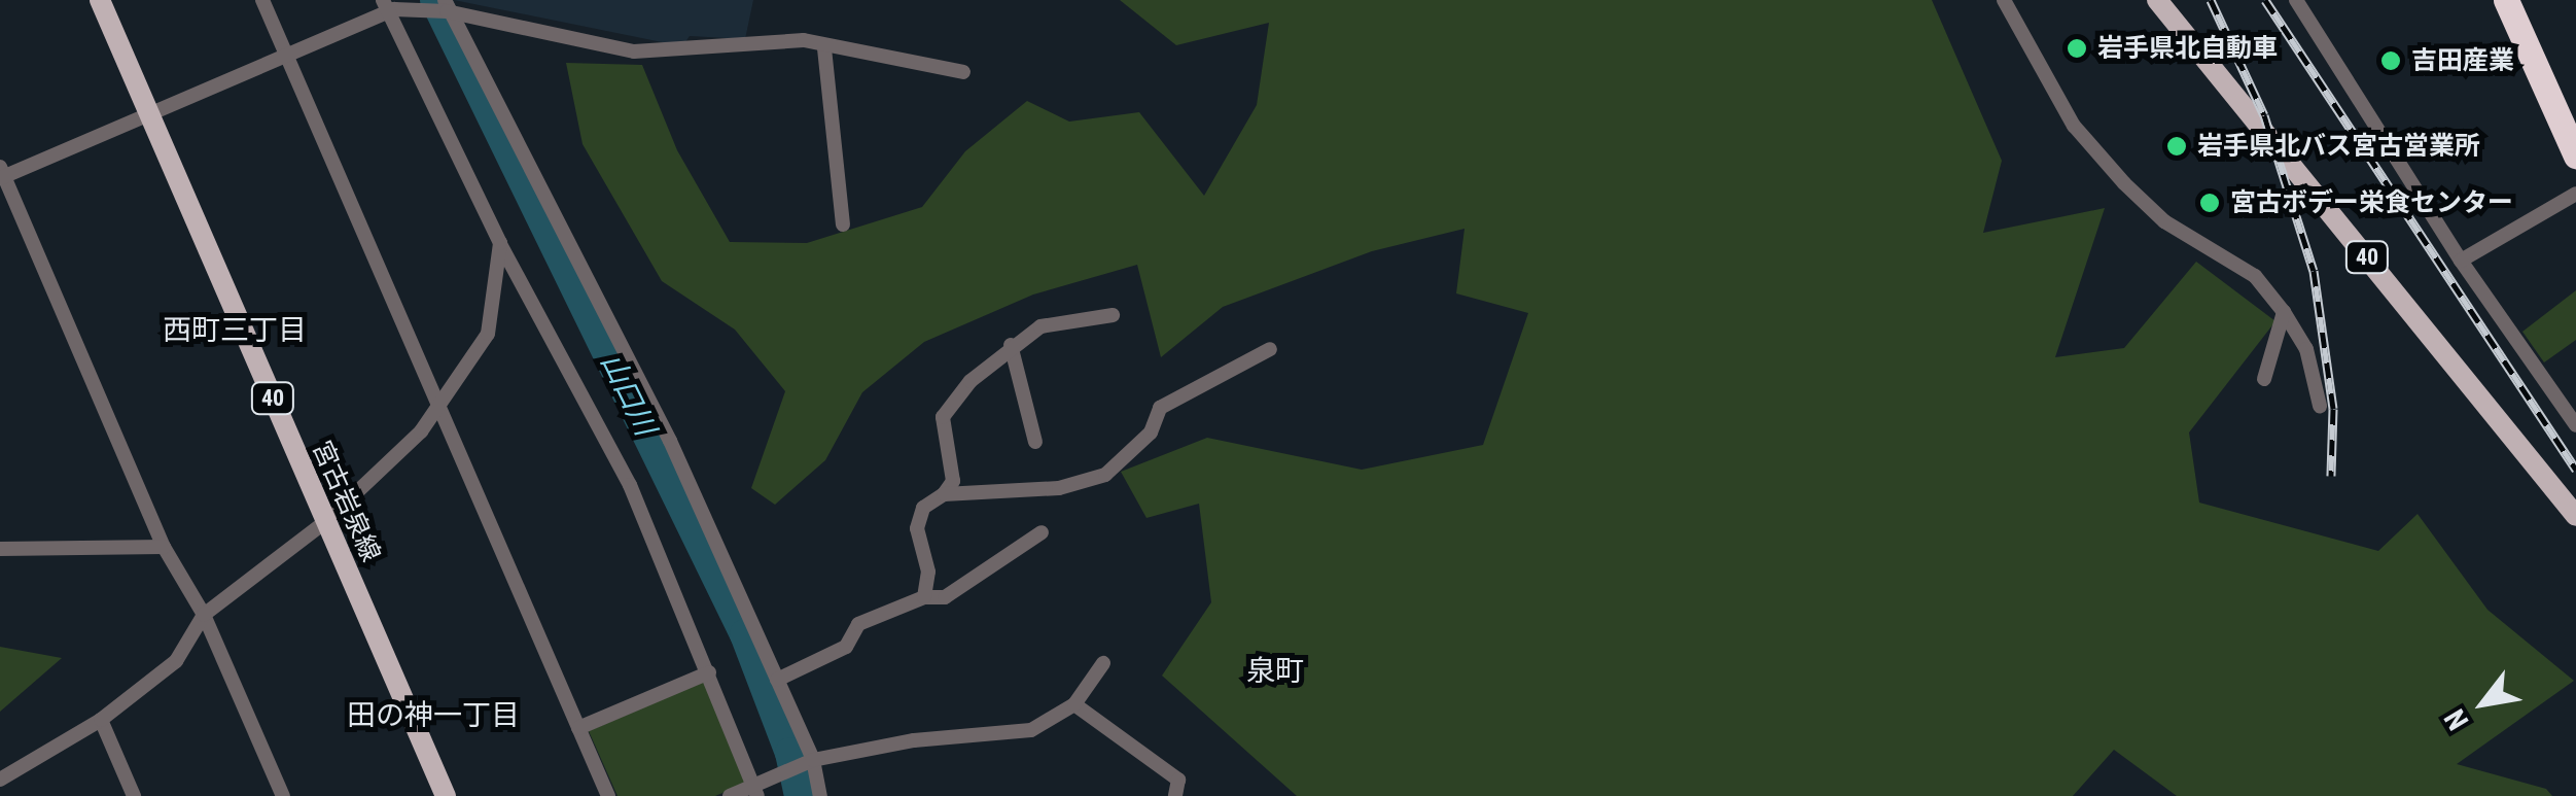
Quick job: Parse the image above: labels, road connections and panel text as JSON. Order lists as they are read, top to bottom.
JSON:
{
  "streets": {
    "main road": ["40", "宮古岩泉線"]
  },
  "districts": ["西町三丁目", "泉町", "田の神一丁目"],
  "water": ["山口川"],
  "places": [
    "岩手県北自動車",
    "吉田産業",
    "岩手県北バス宮古営業所",
    "宮古ボデー栄食センター"
  ],
  "north": "bottom left"
}
